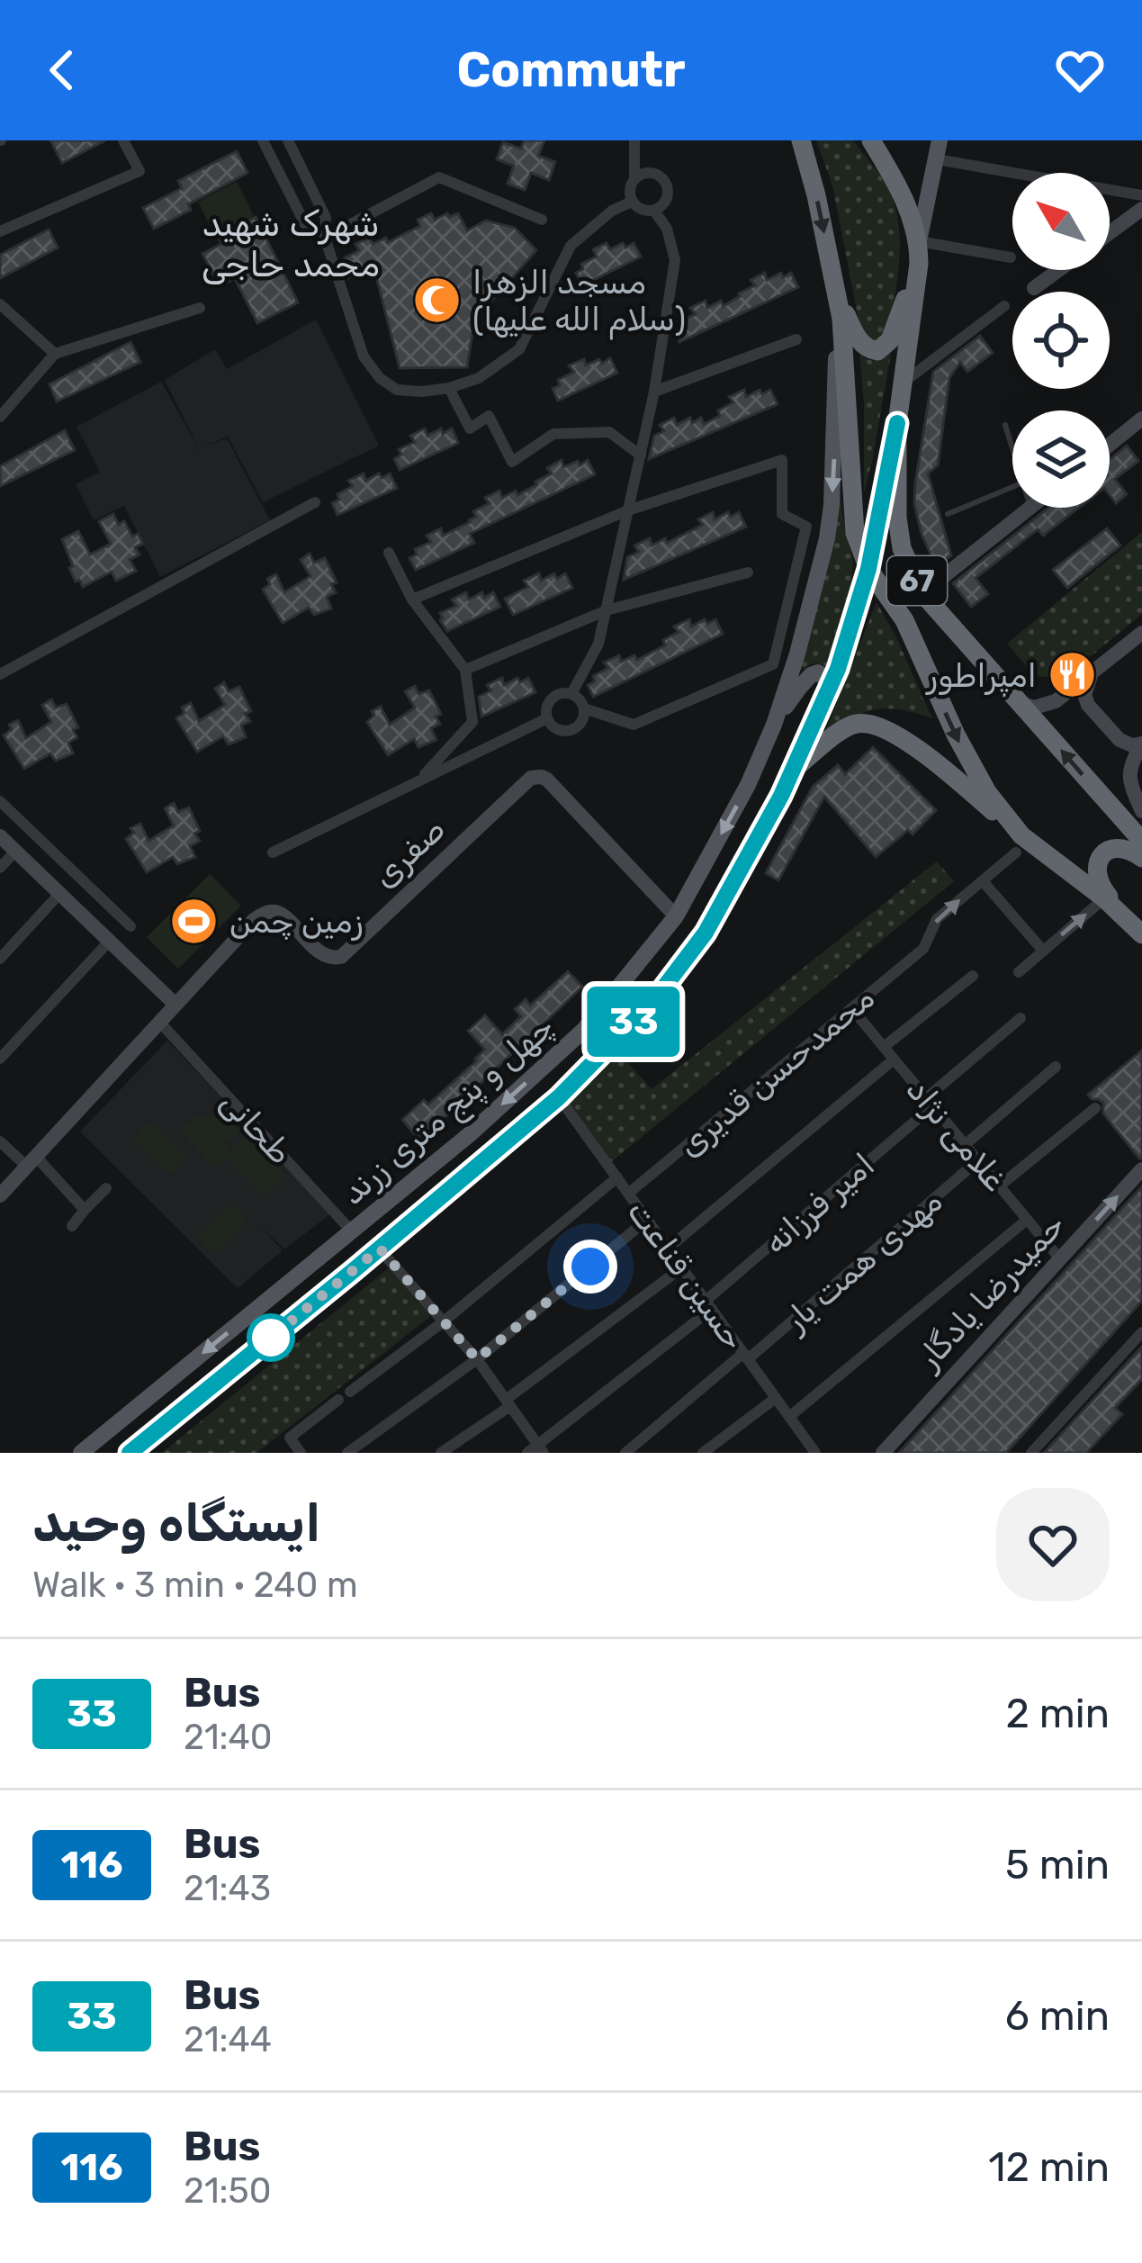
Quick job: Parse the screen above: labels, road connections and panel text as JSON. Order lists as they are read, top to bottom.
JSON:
{
  "streets": {
    "highway": ["67"],
    "main road": ["چهل و پنج متری زرند"],
    "street": [
      "صفری",
      "محمدحسن قدیری",
      "طحانی",
      "غلامی نژاد",
      "امیر فرزانه",
      "مهدی همت یار",
      "حسین قناعت",
      "حمیدرضا یادگار"
    ]
  },
  "crossings": [
    ["67", "محمدحسن قدیری"],
    ["67", "چهل و پنج متری زرند"],
    ["صفری", "چهل و پنج متری زرند"],
    ["صفری", "طحانی"],
    ["محمدحسن قدیری", "غلامی نژاد"],
    ["محمدحسن قدیری", "حسین قناعت"],
    ["چهل و پنج متری زرند", "طحانی"],
    ["چهل و پنج متری زرند", "حسین قناعت"],
    ["غلامی نژاد", "امیر فرزانه"],
    ["غلامی نژاد", "مهدی همت یار"],
    ["غلامی نژاد", "حمیدرضا یادگار"],
    ["امیر فرزانه", "حسین قناعت"],
    ["مهدی همت یار", "حسین قناعت"]
  ],
  "districts": ["شهرک شهید محمد حاجی"],
  "places": {
    "mosque": ["مسجد الزهرا (سلام الله علیها)"],
    "restaurant": ["امپراطور"],
    "sports": ["زمین چمن"]
  },
  "lines": ["bus line 33"],
  "north": "top left",
  "page": {
    "header": "Commutr",
    "on_map": "33",
    "heading": ["ایستگاه وحید", "Walk · 3 min · 240 m"],
    "list": [
      {
        "mark": "33",
        "name": "Bus",
        "note": "21:40",
        "value": "2 min"
      },
      {
        "mark": "116",
        "name": "Bus",
        "note": "21:43",
        "value": "5 min"
      },
      {
        "mark": "33",
        "name": "Bus",
        "note": "21:44",
        "value": "6 min"
      },
      {
        "mark": "116",
        "name": "Bus",
        "note": "21:50",
        "value": "12 min"
      }
    ]
  }
}
